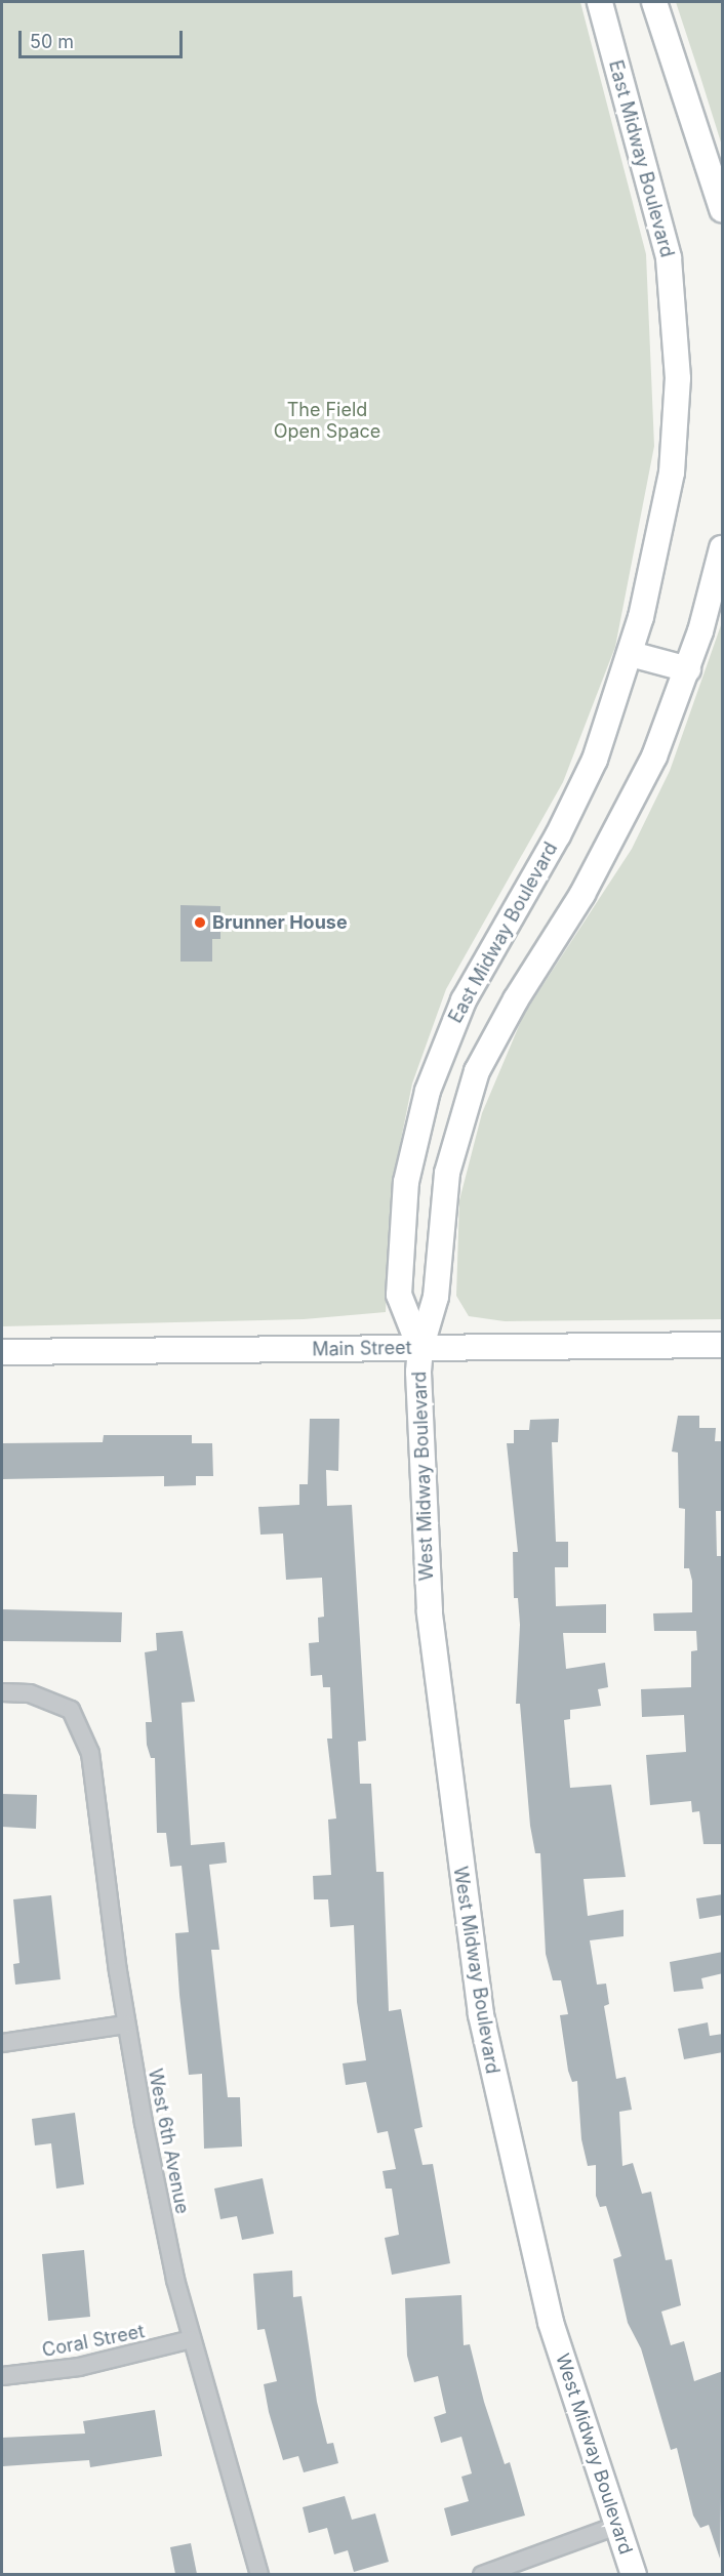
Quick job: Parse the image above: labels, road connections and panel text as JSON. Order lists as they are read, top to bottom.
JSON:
{
  "streets": {
    "main road": ["East Midway Boulevard", "Main Street", "West Midway Boulevard"],
    "street": ["West 6th Avenue", "Coral Street"]
  },
  "crossings": [
    ["East Midway Boulevard", "Main Street"],
    ["East Midway Boulevard", "West Midway Boulevard"],
    ["Main Street", "West Midway Boulevard"],
    ["West 6th Avenue", "Coral Street"]
  ],
  "parks": ["The Field Open Space"],
  "places": ["Brunner House"],
  "scale_bar": "50 m"
}
